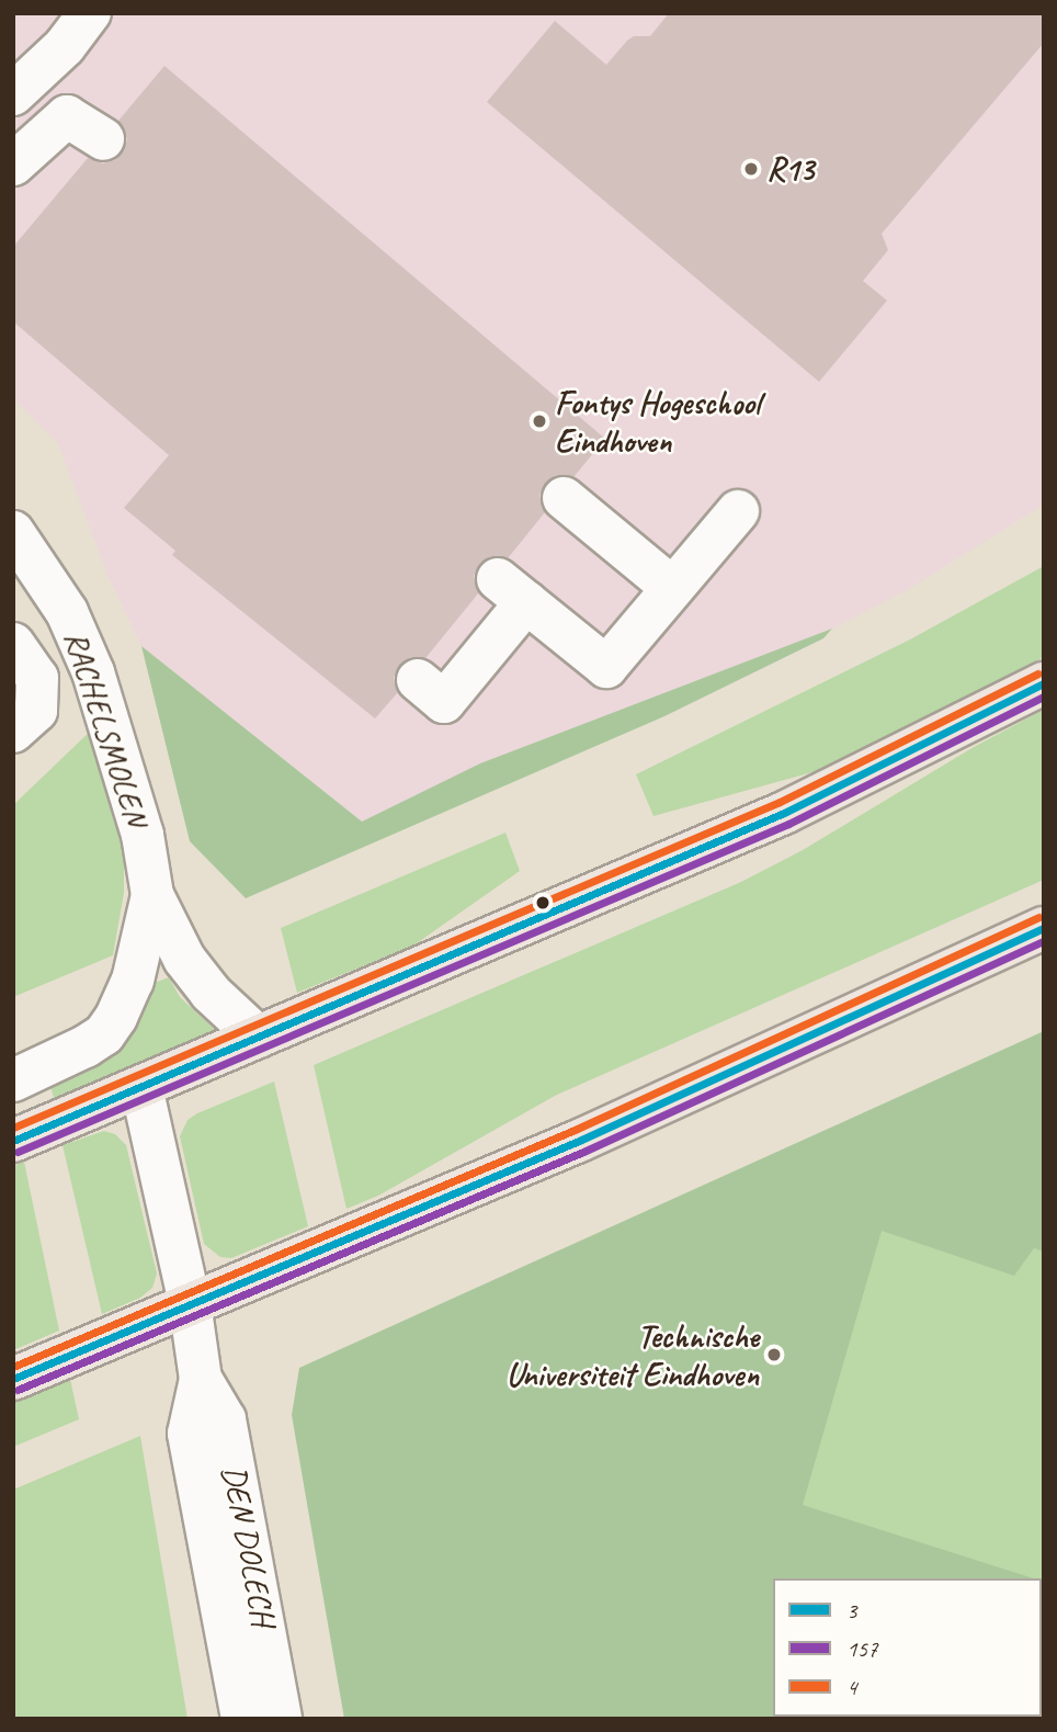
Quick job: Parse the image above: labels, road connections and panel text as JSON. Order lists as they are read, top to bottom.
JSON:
{
  "streets": {
    "street": ["RACHELSMOLEN", "DEN DOLECH"]
  },
  "places": ["R13", "Fontys Hogeschool Eindhoven", "Technische Universiteit Eindhoven"],
  "lines": ["transit line 4", "transit line 3", "transit line 157"],
  "legend": ["3", "157", "4"]
}
